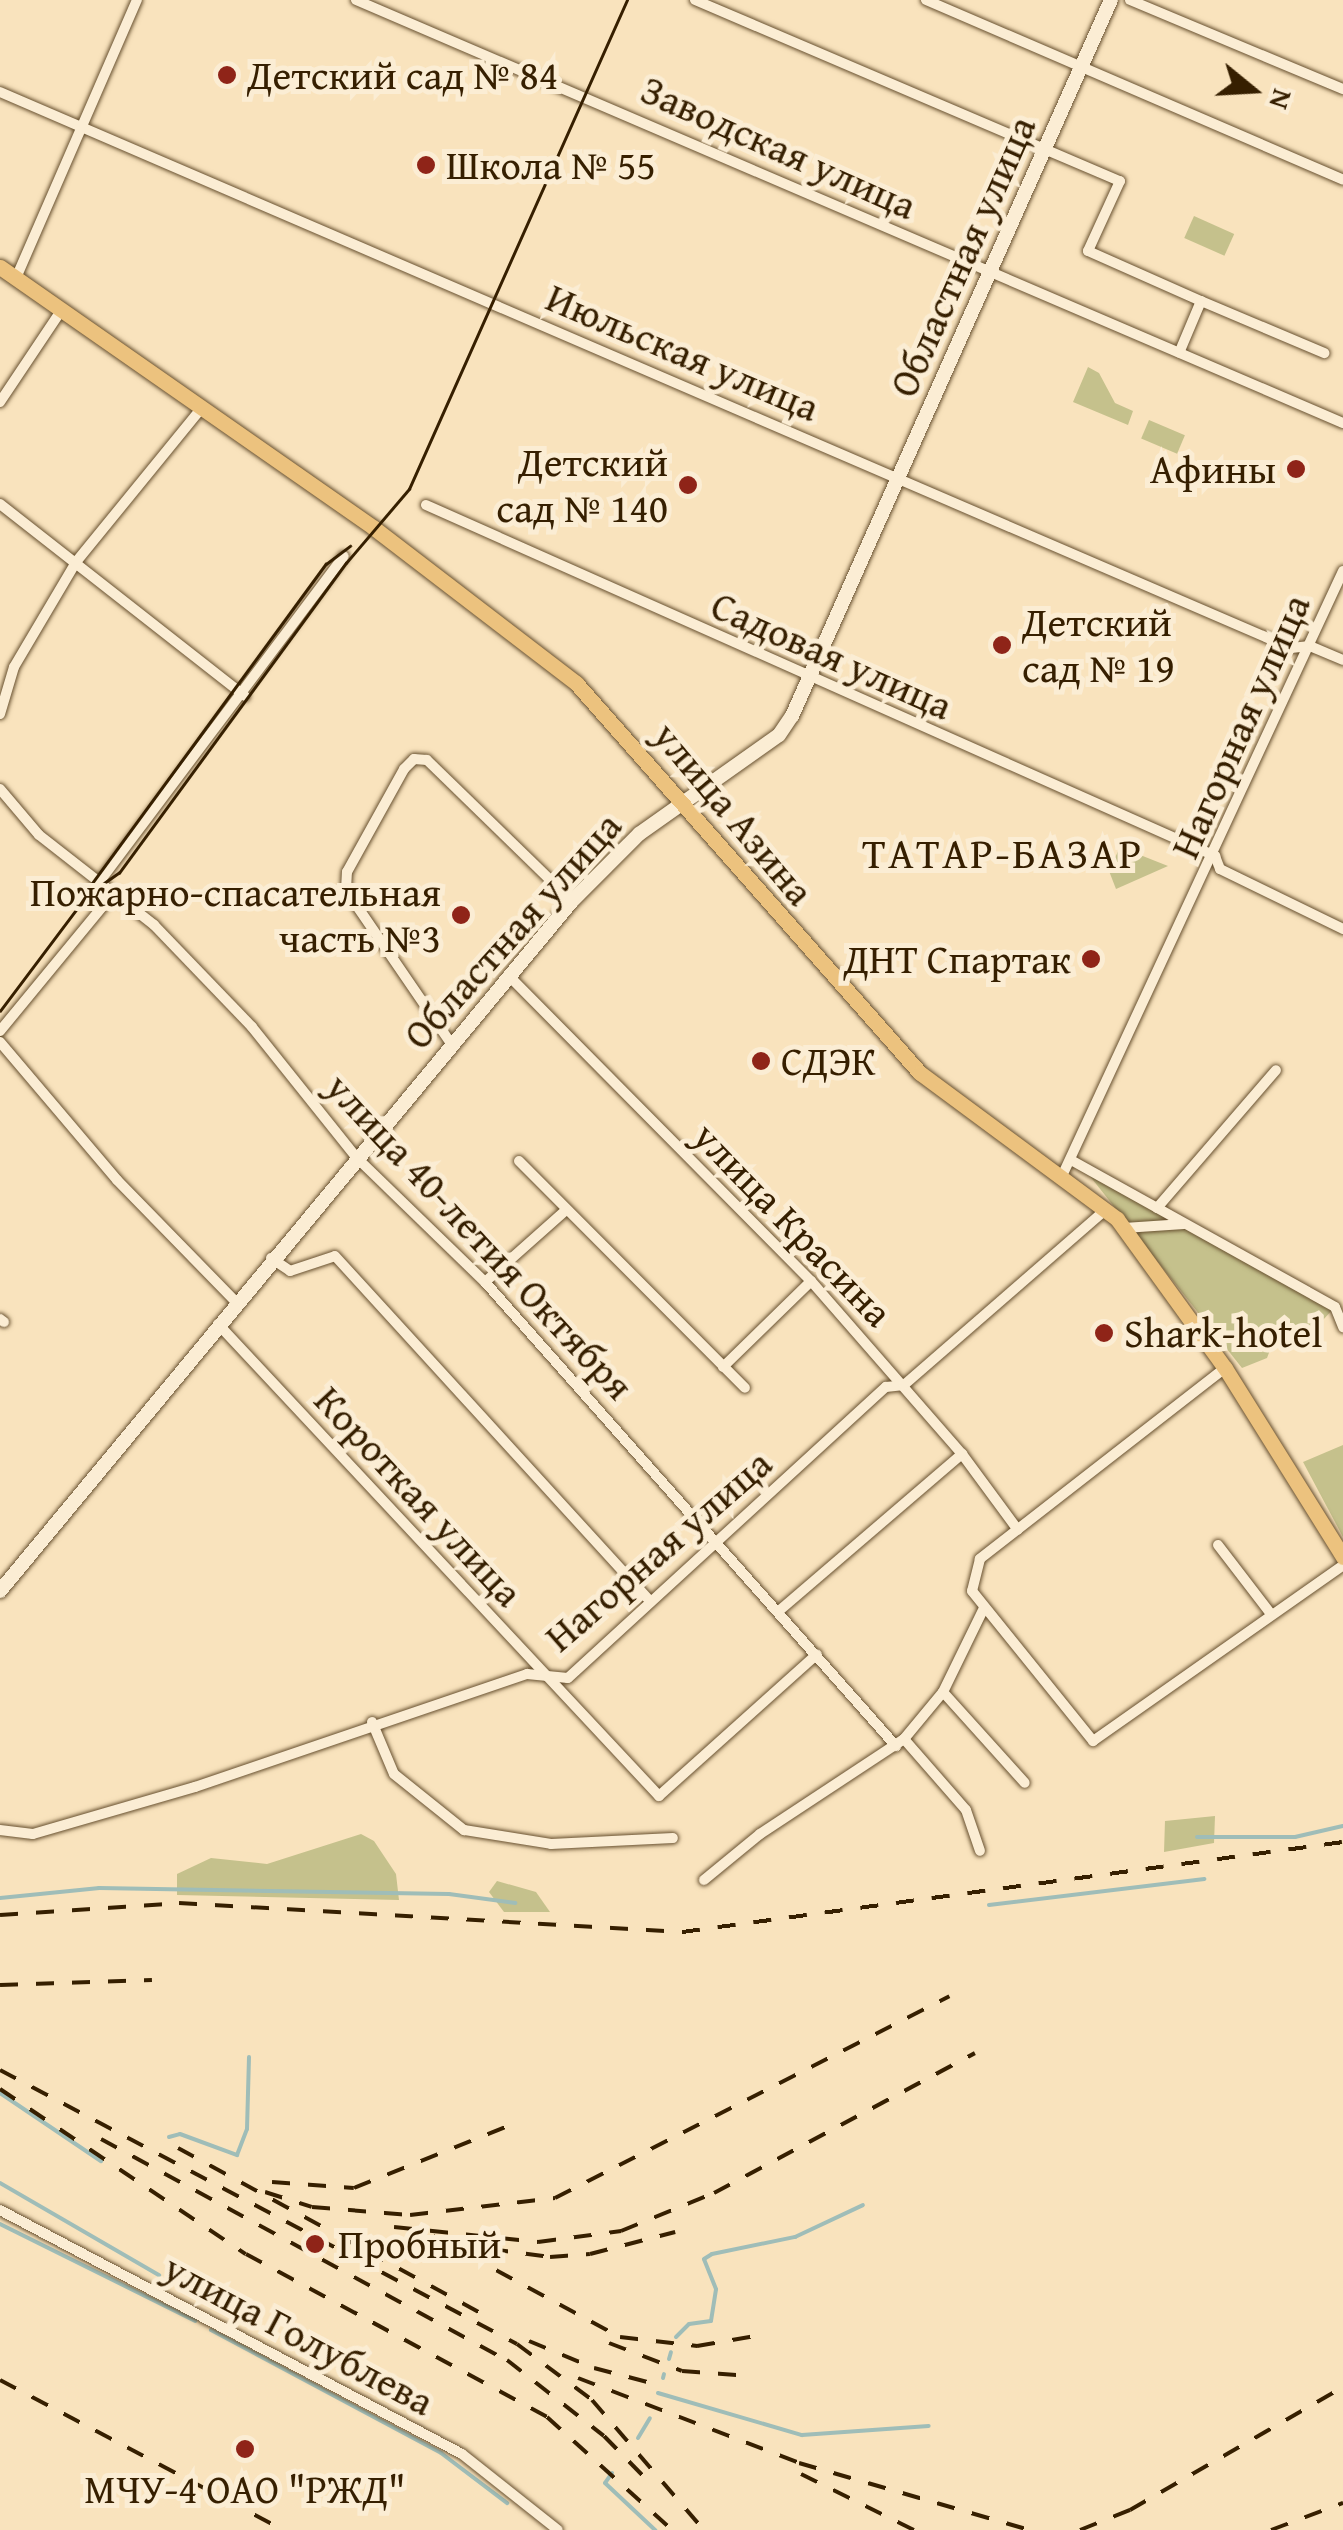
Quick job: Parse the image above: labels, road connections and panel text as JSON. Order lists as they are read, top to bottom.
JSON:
{
  "streets": {
    "main road": ["Областная улица", "улица Азина"],
    "street": [
      "Заводская улица",
      "Июльская улица",
      "Садовая улица",
      "Нагорная улица",
      "улица Красина",
      "улица 40-летия Октября",
      "Короткая улица",
      "улица Голублева"
    ]
  },
  "crossings": [
    ["Заводская улица", "Областная улица"],
    ["Областная улица", "Июльская улица"],
    ["Областная улица", "Садовая улица"],
    ["Областная улица", "улица Азина"],
    ["Областная улица", "улица Красина"],
    ["Областная улица", "улица 40-летия Октября"],
    ["Областная улица", "Короткая улица"],
    ["Июльская улица", "Нагорная улица"],
    ["Садовая улица", "Нагорная улица"],
    ["Нагорная улица", "улица Азина"],
    ["Нагорная улица", "улица Красина"],
    ["Нагорная улица", "улица 40-летия Октября"],
    ["Нагорная улица", "Короткая улица"],
    ["улица 40-летия Октября", "Короткая улица"]
  ],
  "districts": ["ТАТАР-БАЗАР"],
  "places": [
    "Детский сад № 84",
    "Школа № 55",
    "Афины",
    "Детский сад № 140",
    "Детский сад № 19",
    "Пожарно-спасательная часть №3",
    "ДНТ Спартак",
    "СДЭК",
    "Shark-hotel",
    "Пробный",
    "МЧУ-4 ОАО \"РЖД\""
  ],
  "north": "right"
}
